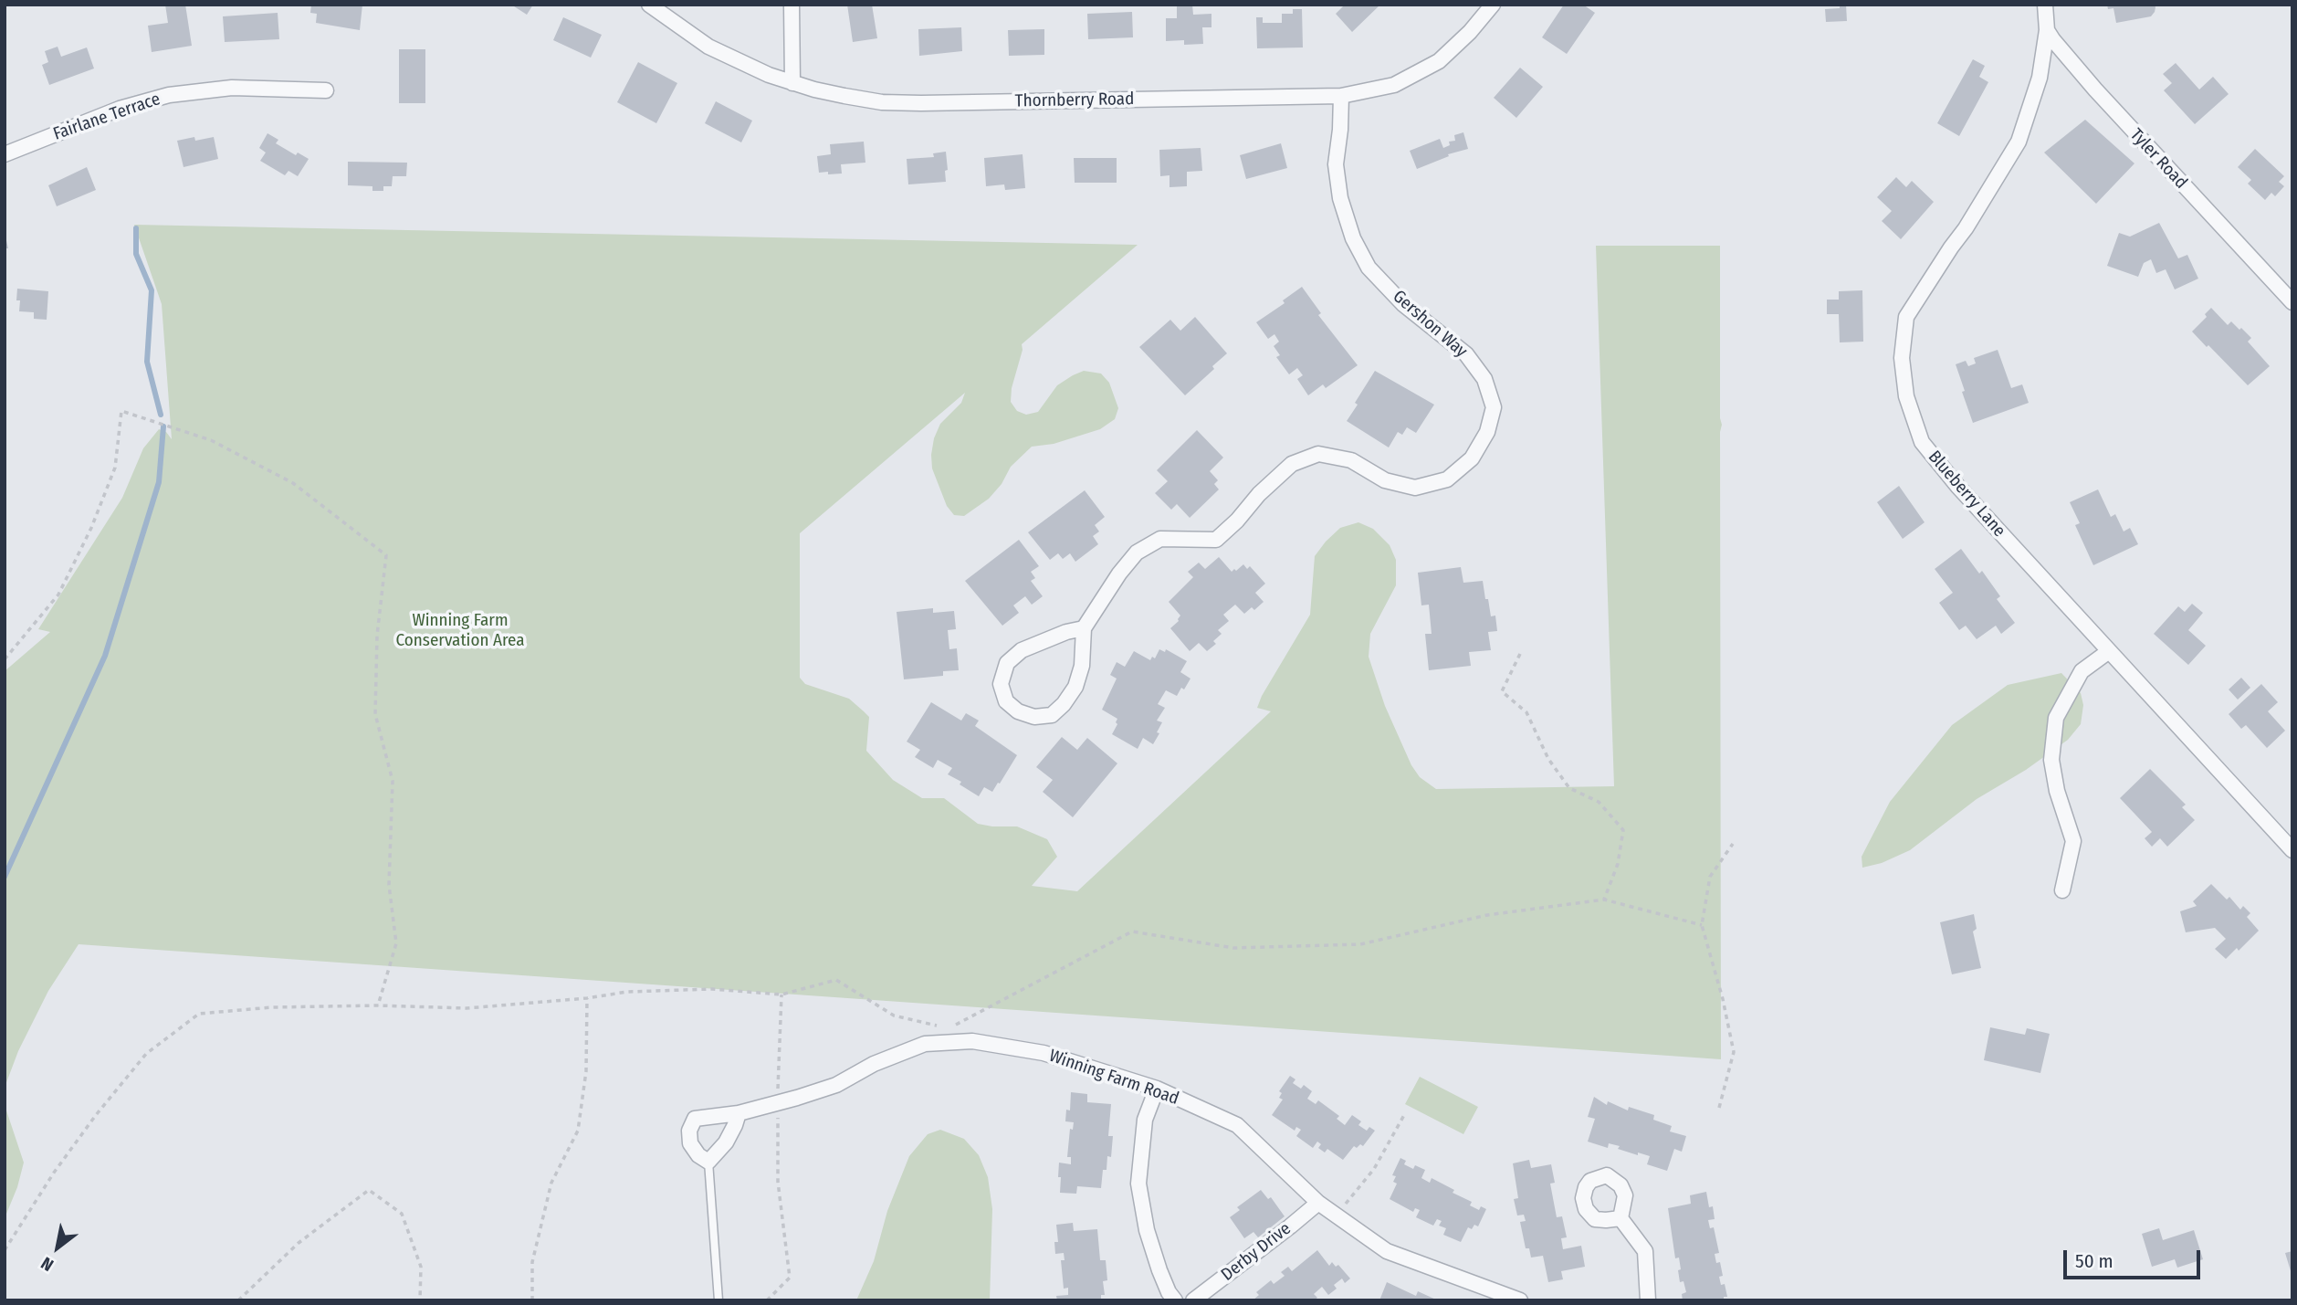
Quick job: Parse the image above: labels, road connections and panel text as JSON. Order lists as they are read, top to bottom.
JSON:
{
  "streets": {
    "street": [
      "Thornberry Road",
      "Fairlane Terrace",
      "Tyler Road",
      "Gershon Way",
      "Blueberry Lane",
      "Winning Farm Road",
      "Derby Drive"
    ]
  },
  "crossings": [
    ["Thornberry Road", "Gershon Way"],
    ["Tyler Road", "Blueberry Lane"],
    ["Winning Farm Road", "Derby Drive"]
  ],
  "parks": ["Winning Farm Conservation Area"],
  "scale_bar": "50 m",
  "north": "bottom left"
}
